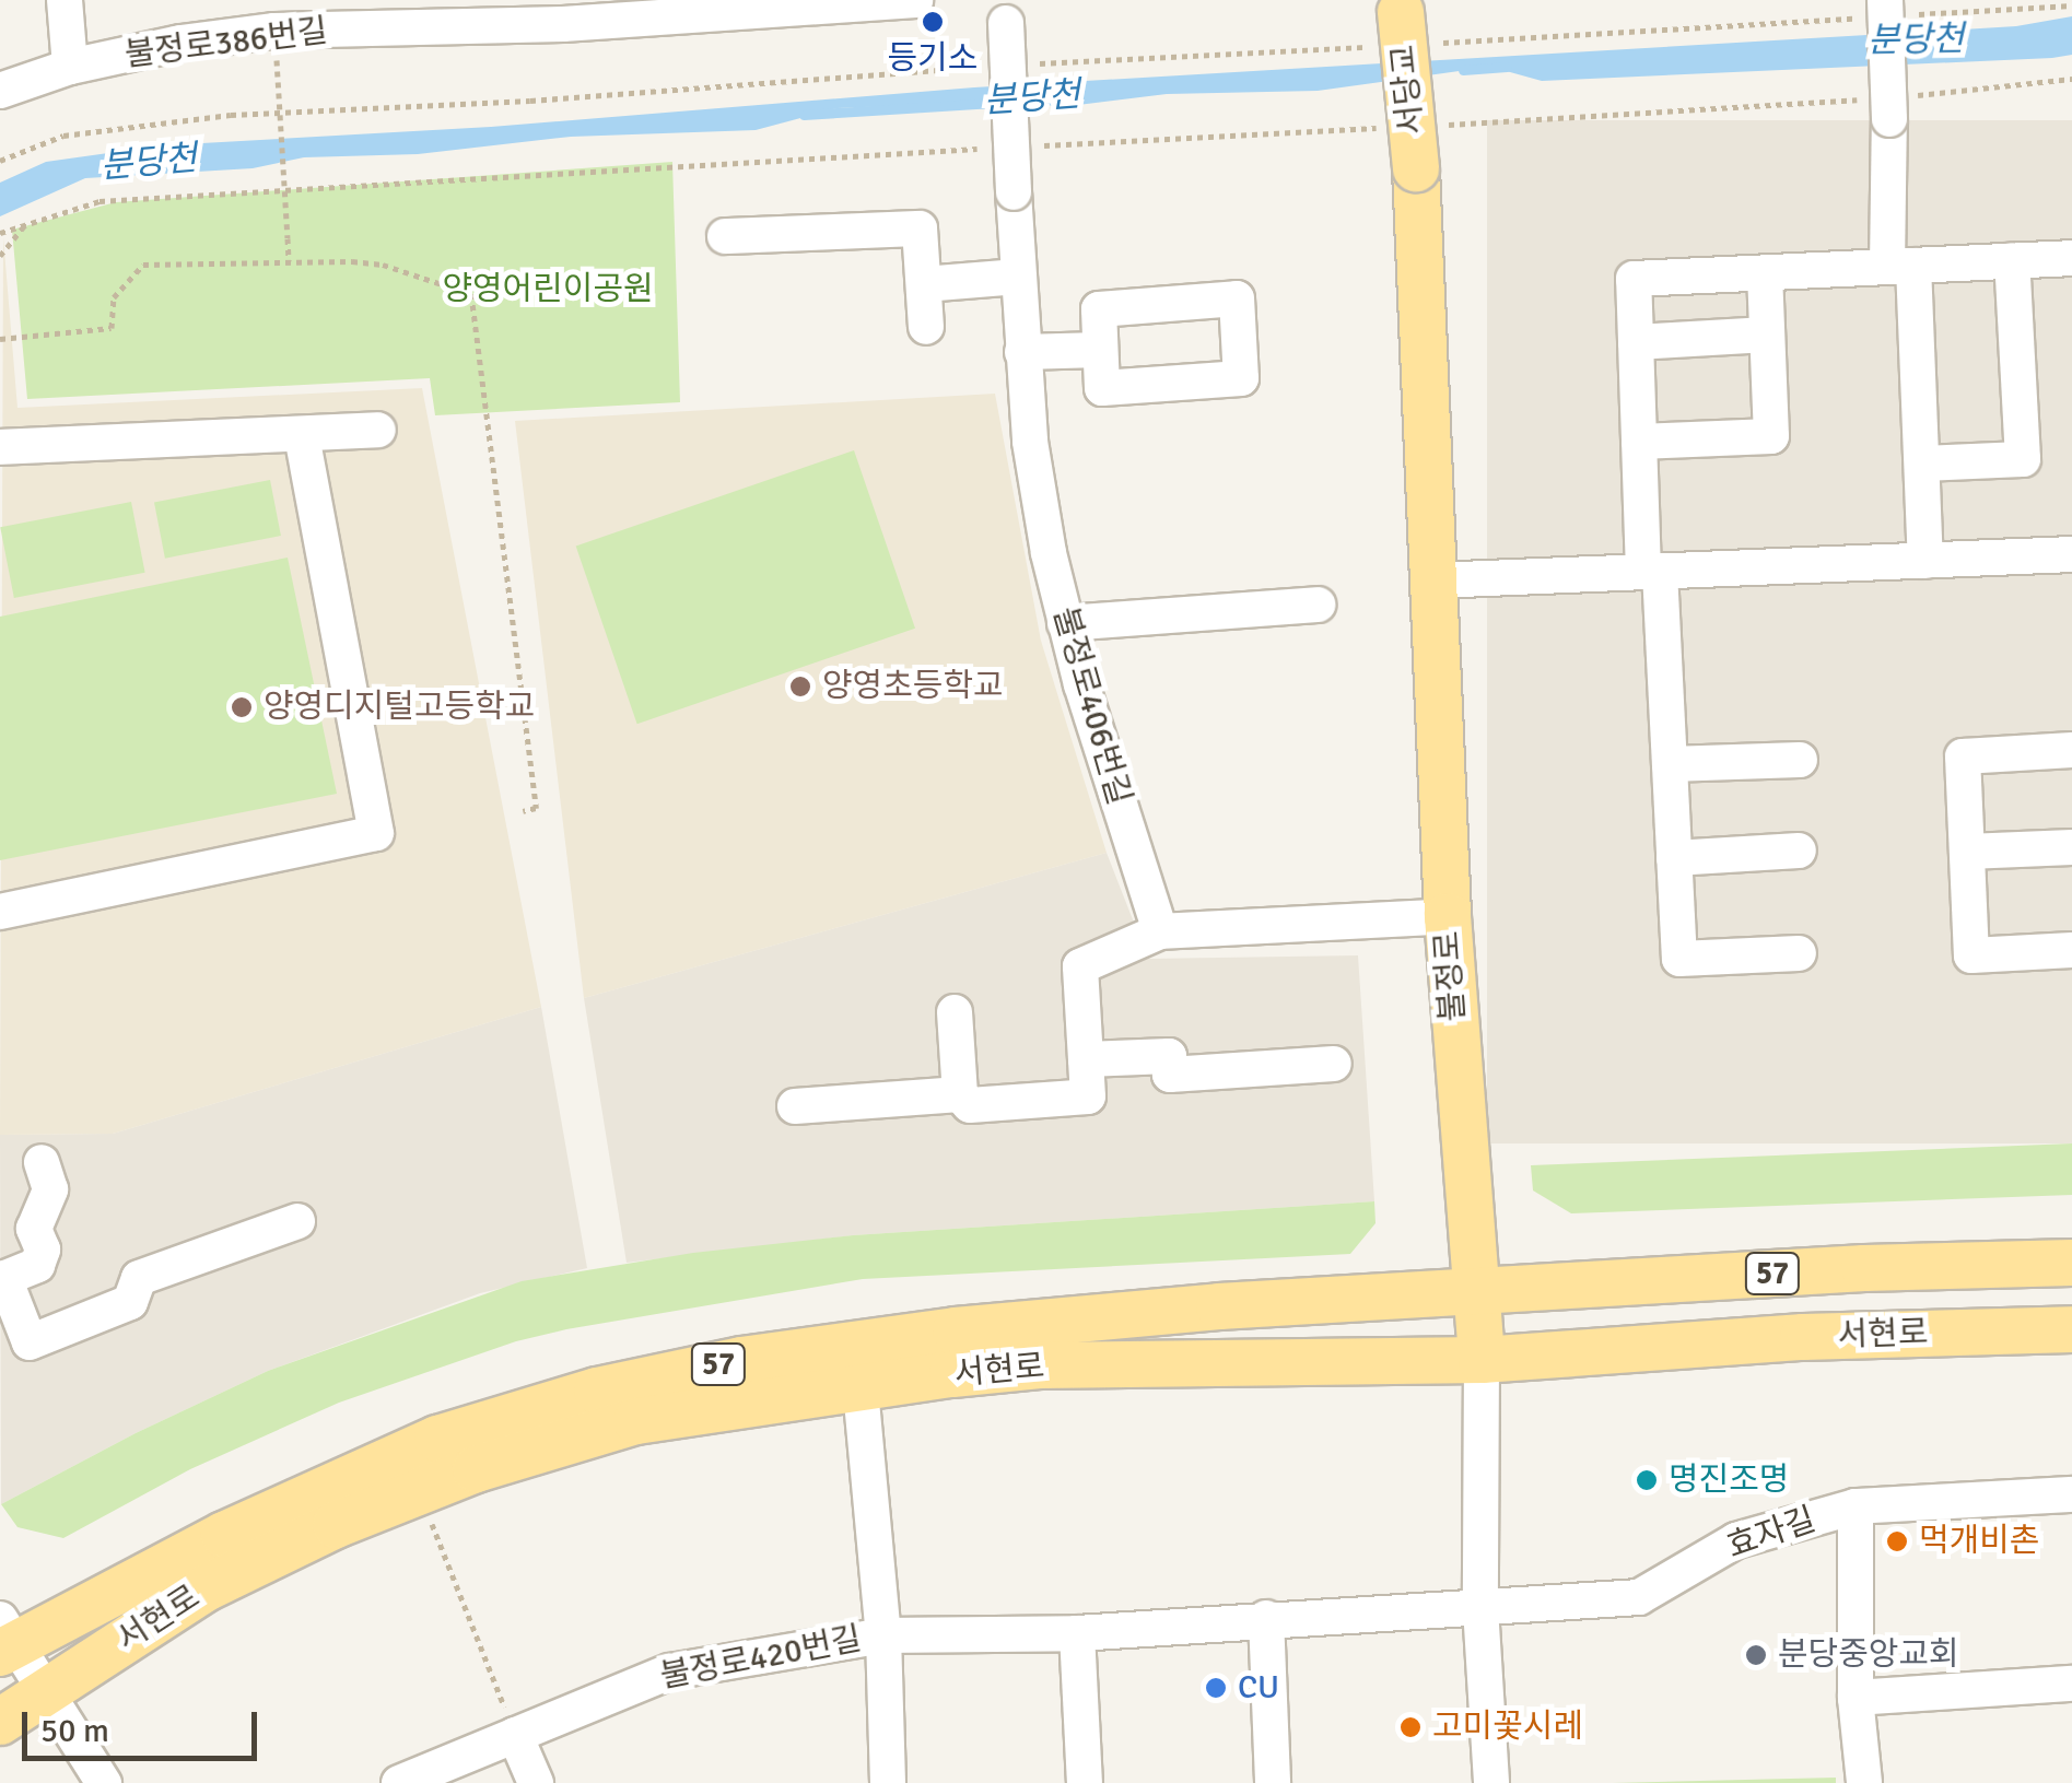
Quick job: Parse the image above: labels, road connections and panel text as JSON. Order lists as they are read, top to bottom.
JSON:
{
  "streets": {
    "main road": [
      "서당교",
      "불정로",
      "57",
      "서현로"
    ],
    "street": [
      "불정로386번길",
      "불정로406번길",
      "효자길",
      "불정로420번길"
    ]
  },
  "crossings": [
    ["서당교", "불정로"],
    ["불정로", "서현로"],
    ["불정로", "효자길"],
    ["불정로", "불정로420번길"],
    ["효자길", "불정로420번길"]
  ],
  "water": ["분당천"],
  "parks": ["양영어린이공원"],
  "places": [
    "등기소",
    "양영초등학교",
    "양영디지털고등학교",
    "명진조명",
    "먹개비촌",
    "분당중앙교회",
    "CU",
    "고미꽃시레"
  ],
  "scale_bar": "50 m"
}
